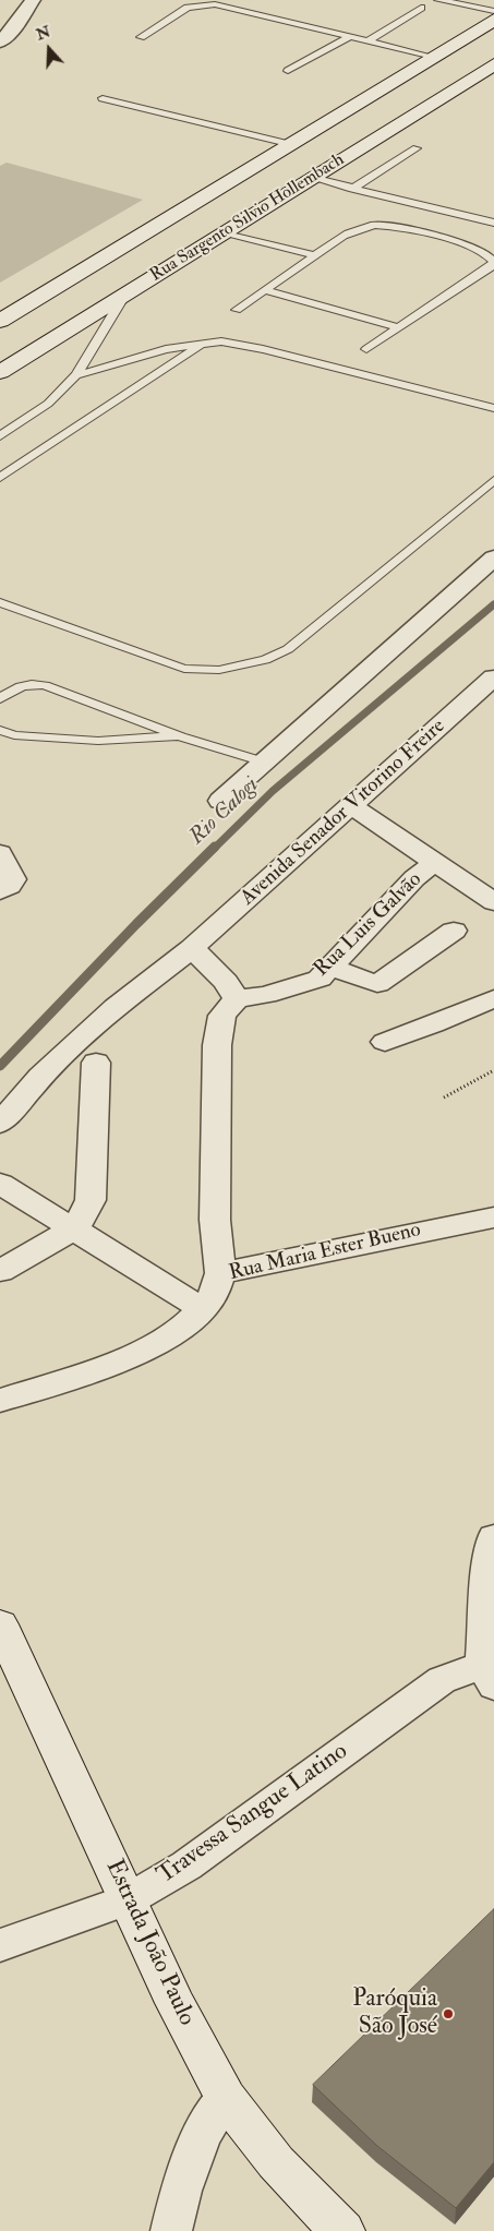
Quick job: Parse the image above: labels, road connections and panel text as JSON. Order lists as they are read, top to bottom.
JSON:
{
  "streets": {
    "main road": ["Rua Sargento Silvio Hollembach", "Estrada João Paulo"],
    "street": [
      "Avenida Senador Vitorino Freire",
      "Rua Luis Galvão",
      "Rua Maria Ester Bueno",
      "Travessa Sangue Latino"
    ]
  },
  "crossings": [
    ["Travessa Sangue Latino", "Estrada João Paulo"]
  ],
  "water": ["Rio Calogi"],
  "places": ["Paróquia São José"],
  "north": "top"
}
